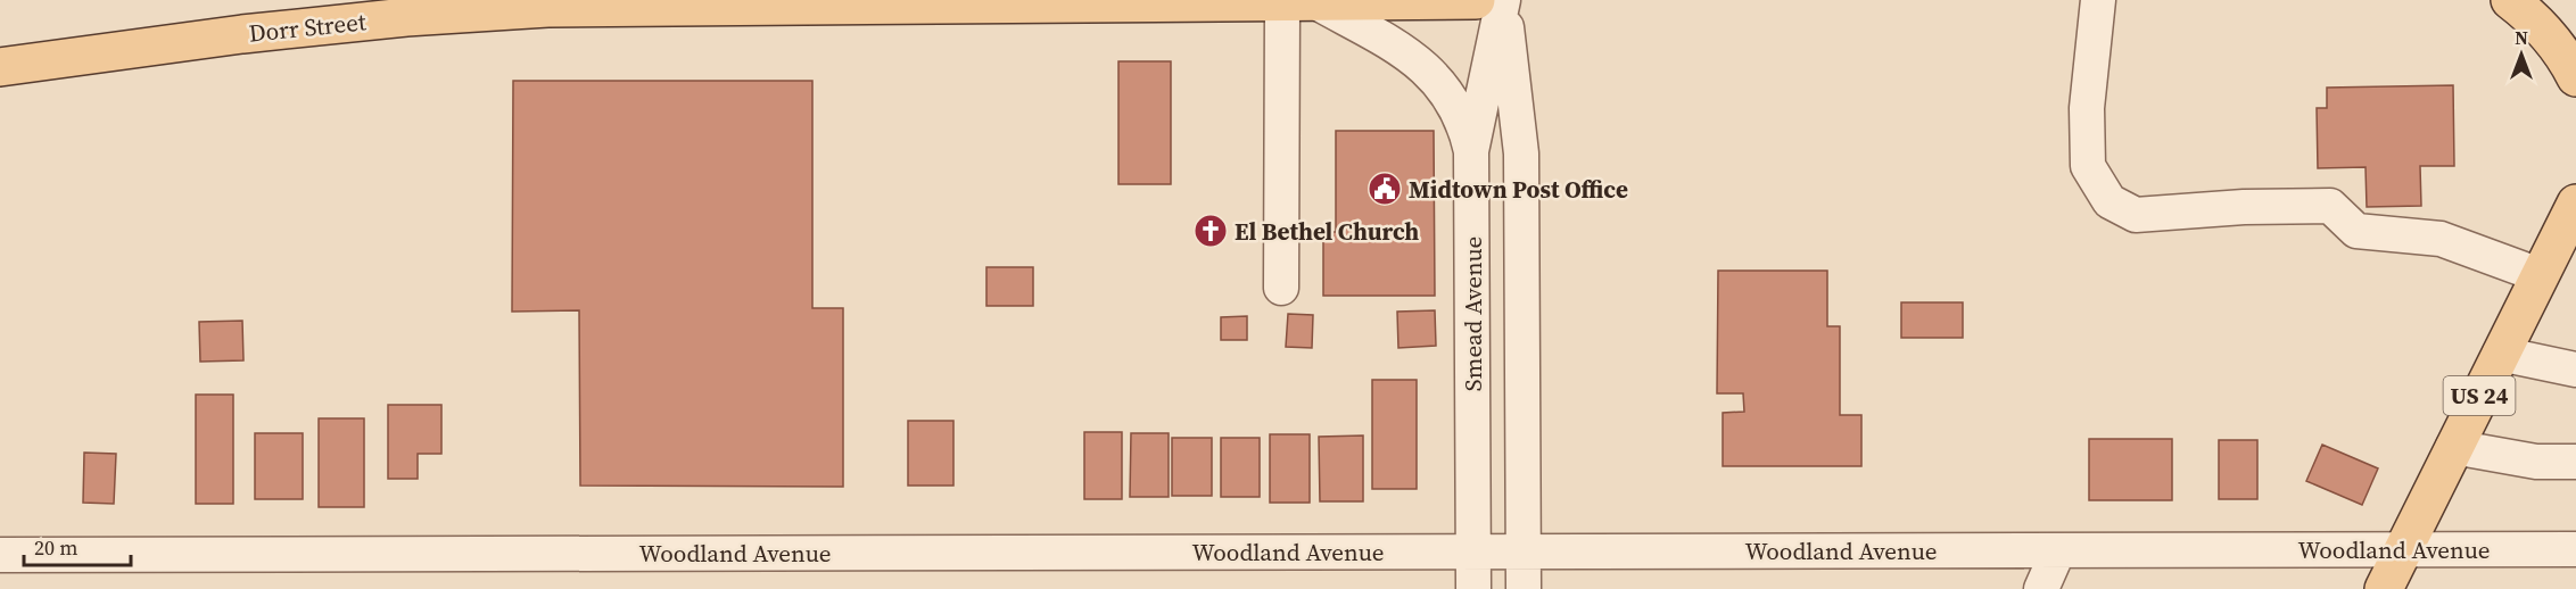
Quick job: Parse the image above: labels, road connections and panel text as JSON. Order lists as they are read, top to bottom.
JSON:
{
  "streets": {
    "main road": ["Dorr Street", "US 24"],
    "street": ["Smead Avenue", "Woodland Avenue"]
  },
  "crossings": [
    ["Smead Avenue", "Woodland Avenue"],
    ["US 24", "Woodland Avenue"]
  ],
  "places": {
    "public building": ["Midtown Post Office"],
    "church": ["El Bethel Church"]
  },
  "scale_bar": "20 m",
  "north": "top"
}
